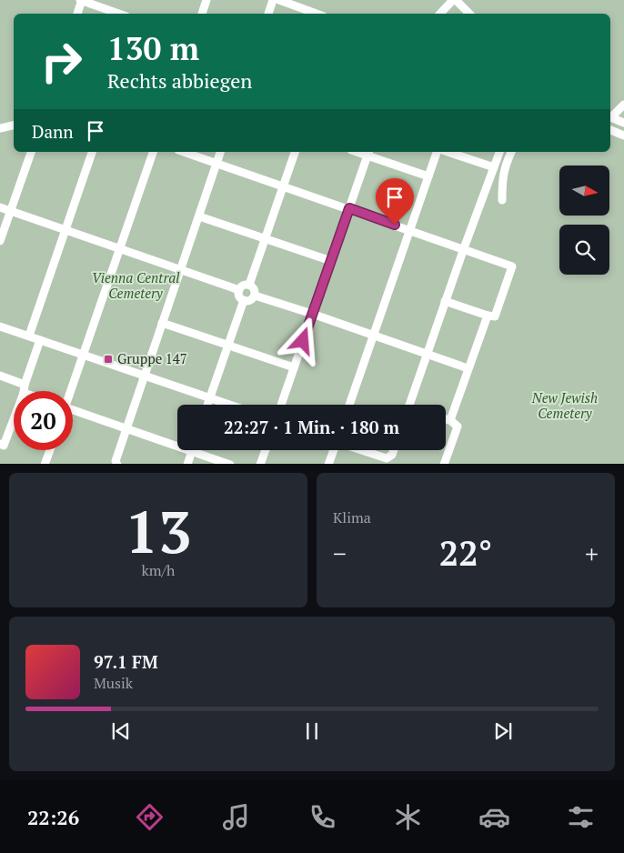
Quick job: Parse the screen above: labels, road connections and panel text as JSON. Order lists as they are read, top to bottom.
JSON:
{
  "parks": ["Vienna Central Cemetery", "New Jewish Cemetery"],
  "places": {
    "transit": ["Gruppe 147"]
  },
  "north": "right",
  "page": {
    "turn": ["130 m", "Rechts abbiegen"],
    "then": "Dann",
    "limit": "20",
    "trip": "22:27 · 1 Min. · 180 m",
    "tile": [
      ["13", "km/h"],
      "Klima"
    ],
    "heat": ["−", "22°", "+"],
    "song": ["97.1 FM", "Musik"],
    "tabs": "22:26"
  }
}
